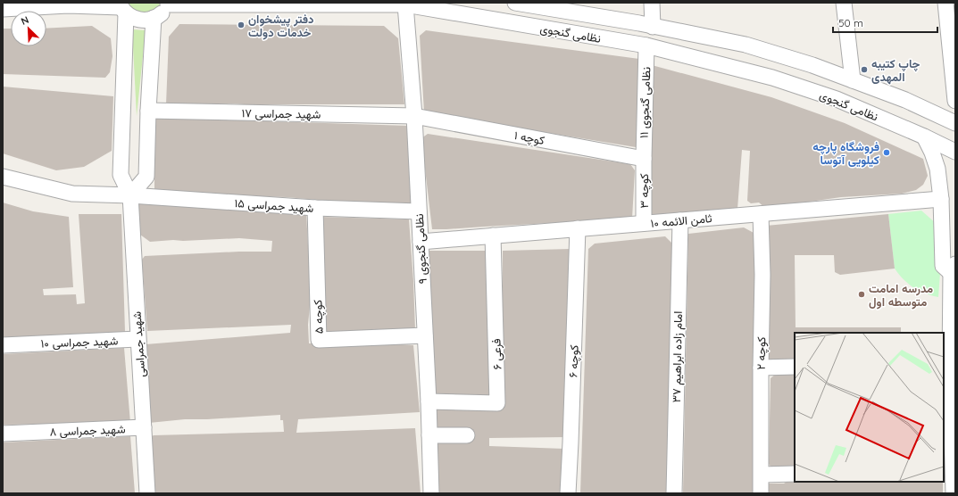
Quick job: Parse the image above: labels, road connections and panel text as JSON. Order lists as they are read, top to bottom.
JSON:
{
  "streets": {
    "street": [
      "نظامی گنجوی",
      "نظامی گنجوی ۱۱",
      "شهید جمراسی ۱۷",
      "کوچه ۱",
      "کوچه ۳",
      "شهید جمراسی ۱۵",
      "ثامن الائمه ۱۰",
      "نظامی گنجوی ۹",
      "کوچه ۵",
      "شهید جمراسی ۱۰",
      "شهید جمراسی",
      "کوچه ۲",
      "فرعی ۶",
      "امام زاده ابراهیم ۳۷",
      "کوچه ۶",
      "شهید جمراسی ۸"
    ]
  },
  "crossings": [
    ["نظامی گنجوی", "نظامی گنجوی ۱۱"],
    ["نظامی گنجوی", "نظامی گنجوی ۹"],
    ["نظامی گنجوی ۱۱", "کوچه ۱"],
    ["نظامی گنجوی ۱۱", "کوچه ۳"],
    ["شهید جمراسی ۱۷", "کوچه ۱"],
    ["شهید جمراسی ۱۷", "نظامی گنجوی ۹"],
    ["کوچه ۱", "کوچه ۳"],
    ["کوچه ۱", "نظامی گنجوی ۹"],
    ["کوچه ۳", "ثامن الائمه ۱۰"],
    ["شهید جمراسی ۱۵", "نظامی گنجوی ۹"],
    ["شهید جمراسی ۱۵", "کوچه ۵"],
    ["شهید جمراسی ۱۵", "شهید جمراسی"],
    ["ثامن الائمه ۱۰", "نظامی گنجوی ۹"],
    ["ثامن الائمه ۱۰", "کوچه ۲"],
    ["ثامن الائمه ۱۰", "فرعی ۶"],
    ["ثامن الائمه ۱۰", "امام زاده ابراهیم ۳۷"],
    ["ثامن الائمه ۱۰", "کوچه ۶"],
    ["نظامی گنجوی ۹", "کوچه ۵"],
    ["نظامی گنجوی ۹", "فرعی ۶"],
    ["شهید جمراسی ۱۰", "شهید جمراسی"],
    ["شهید جمراسی", "شهید جمراسی ۸"]
  ],
  "places": [
    "دفتر پیشخوان خدمات دولت",
    "چاپ‌ کتیبه المهدی",
    "فروشگاه پارچه کیلویی آتوسا",
    "مدرسه امامت متوسطه اول"
  ],
  "scale_bar": "50 m",
  "north": "top left"
}
